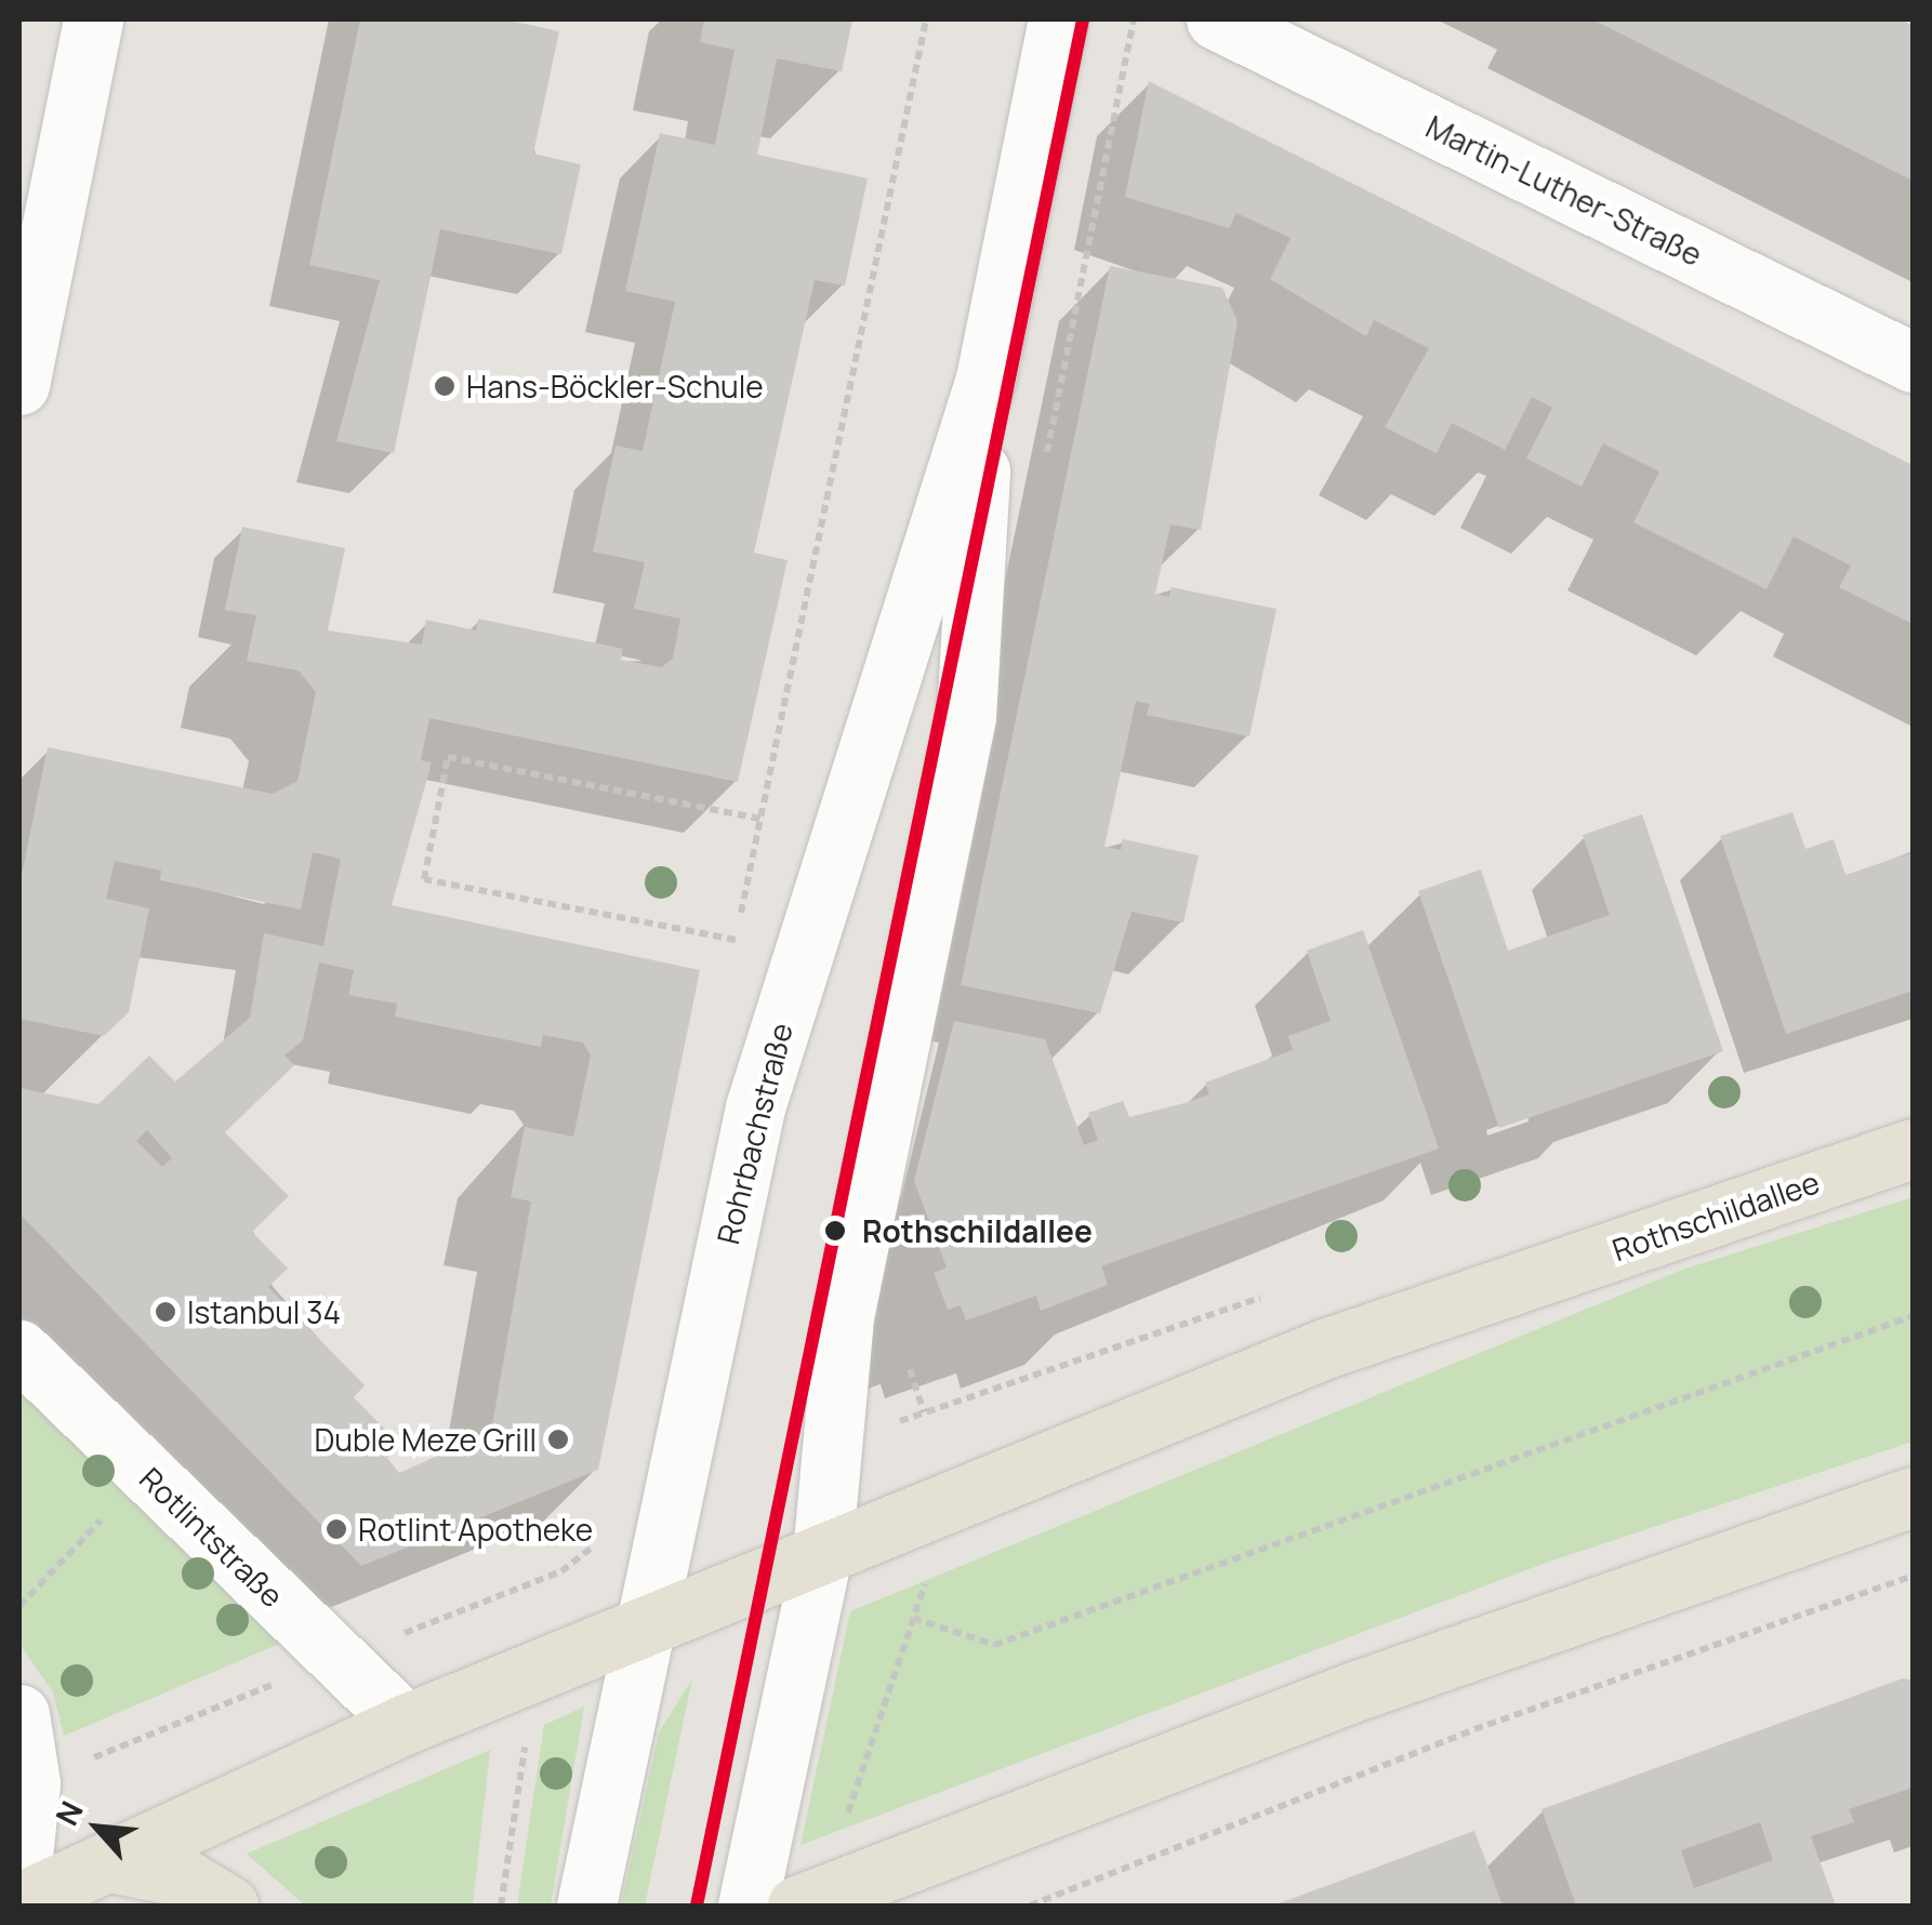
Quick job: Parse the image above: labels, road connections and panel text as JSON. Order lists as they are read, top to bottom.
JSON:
{
  "streets": {
    "main road": ["Rothschildallee"],
    "street": ["Martin-Luther-Straße", "Rohrbachstraße", "Rotlintstraße"]
  },
  "crossings": [
    ["Rohrbachstraße", "Rothschildallee"],
    ["Rothschildallee", "Rotlintstraße"]
  ],
  "places": [
    "Hans-Böckler-Schule",
    "Rothschildallee",
    "Istanbul 34",
    "Duble Meze Grill",
    "Rotlint Apotheke"
  ],
  "north": "top left"
}
